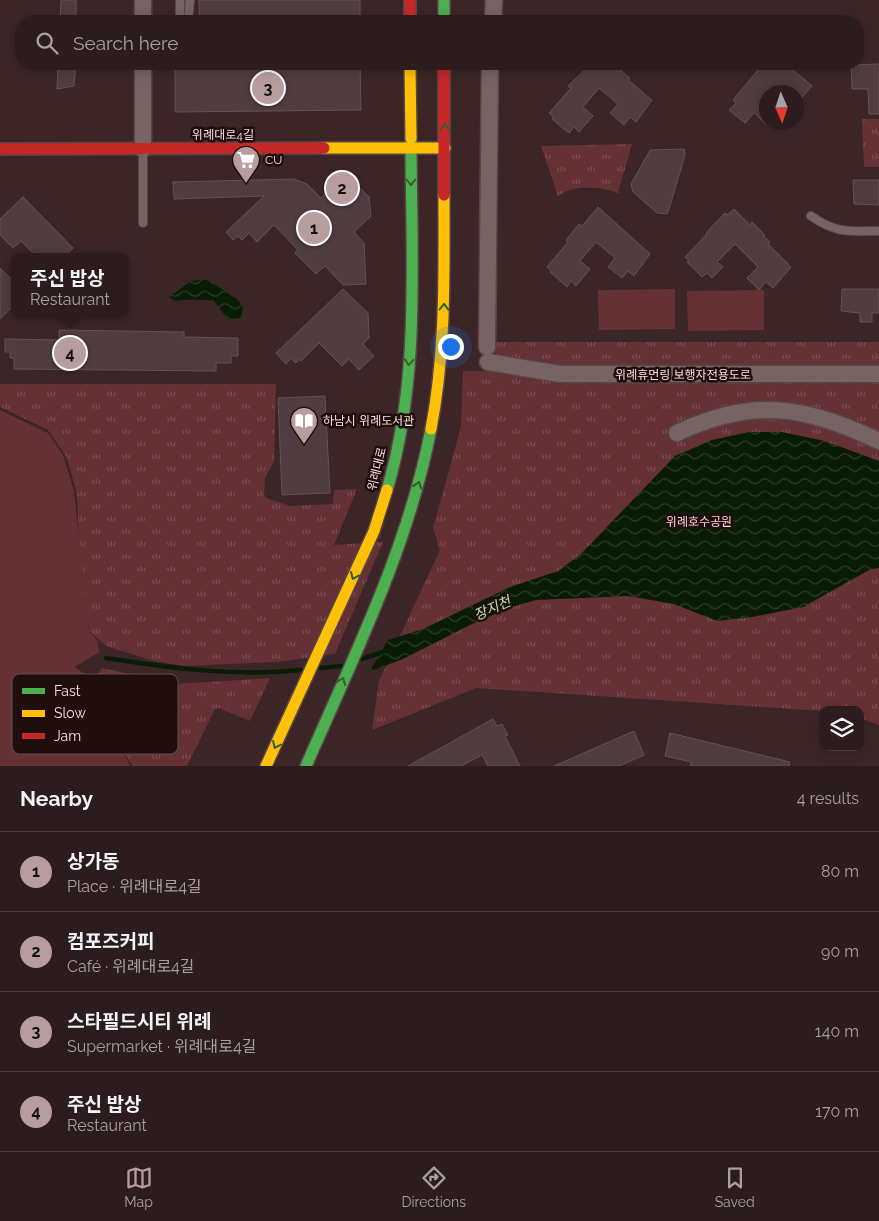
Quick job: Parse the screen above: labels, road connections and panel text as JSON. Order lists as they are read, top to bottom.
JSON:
{
  "streets": {
    "main road": ["위례대로4길", "위례대로"],
    "street": ["위례휴먼링 보행자전용도로"]
  },
  "crossings": [
    ["위례대로4길", "위례대로"]
  ],
  "water": ["장지천"],
  "parks": ["위례호수공원"],
  "places": {
    "supermarket": ["CU"],
    "library": ["하남시 위례도서관"]
  },
  "legend": ["Fast", "Slow", "Jam"],
  "north": "bottom",
  "page": {
    "search": "Search here",
    "pins": [
      "3",
      "2",
      "1",
      "4"
    ],
    "popup": ["주신 밥상", "Restaurant"],
    "heading": ["Nearby", "4 results"],
    "list": [
      {
        "mark": "1",
        "name": "상가동",
        "note": "Place · 위례대로4길",
        "value": "80 m"
      },
      {
        "mark": "2",
        "name": "컴포즈커피",
        "note": "Café · 위례대로4길",
        "value": "90 m"
      },
      {
        "mark": "3",
        "name": "스타필드시티 위례",
        "note": "Supermarket · 위례대로4길",
        "value": "140 m"
      },
      {
        "mark": "4",
        "name": "주신 밥상",
        "note": "Restaurant",
        "value": "170 m"
      }
    ],
    "nav": ["Map", "Directions", "Saved"]
  }
}
